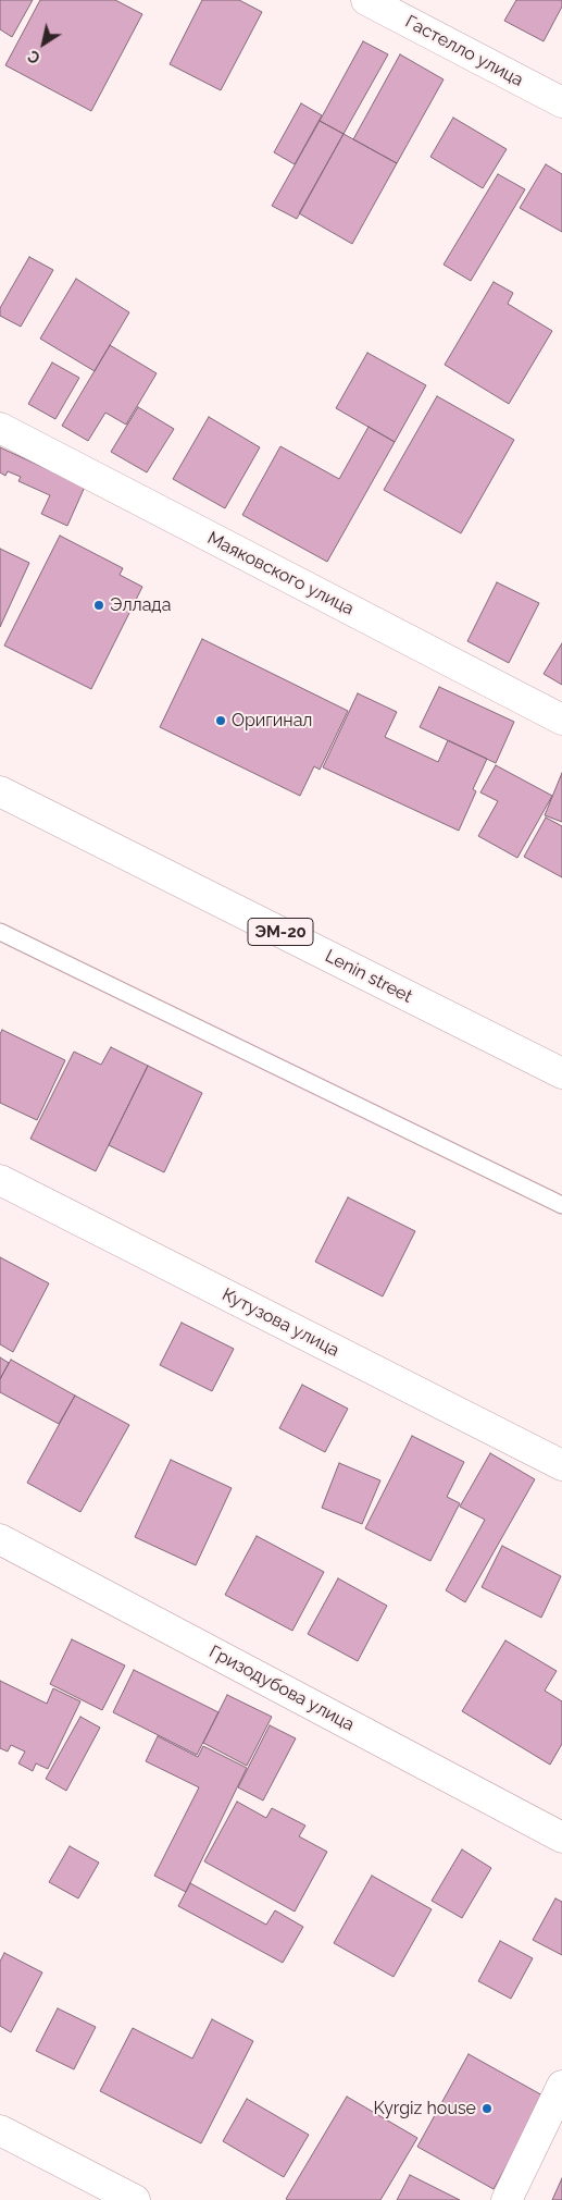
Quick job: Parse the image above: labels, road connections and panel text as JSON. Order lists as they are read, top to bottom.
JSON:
{
  "streets": {
    "street": [
      "Гастелло улица",
      "Маяковского улица",
      "ЭМ-20",
      "Lenin street",
      "Кутузова улица",
      "Гризодубова улица"
    ]
  },
  "places": ["Эллада", "Оригинал", "Kyrgiz house"],
  "north": "bottom left"
}
